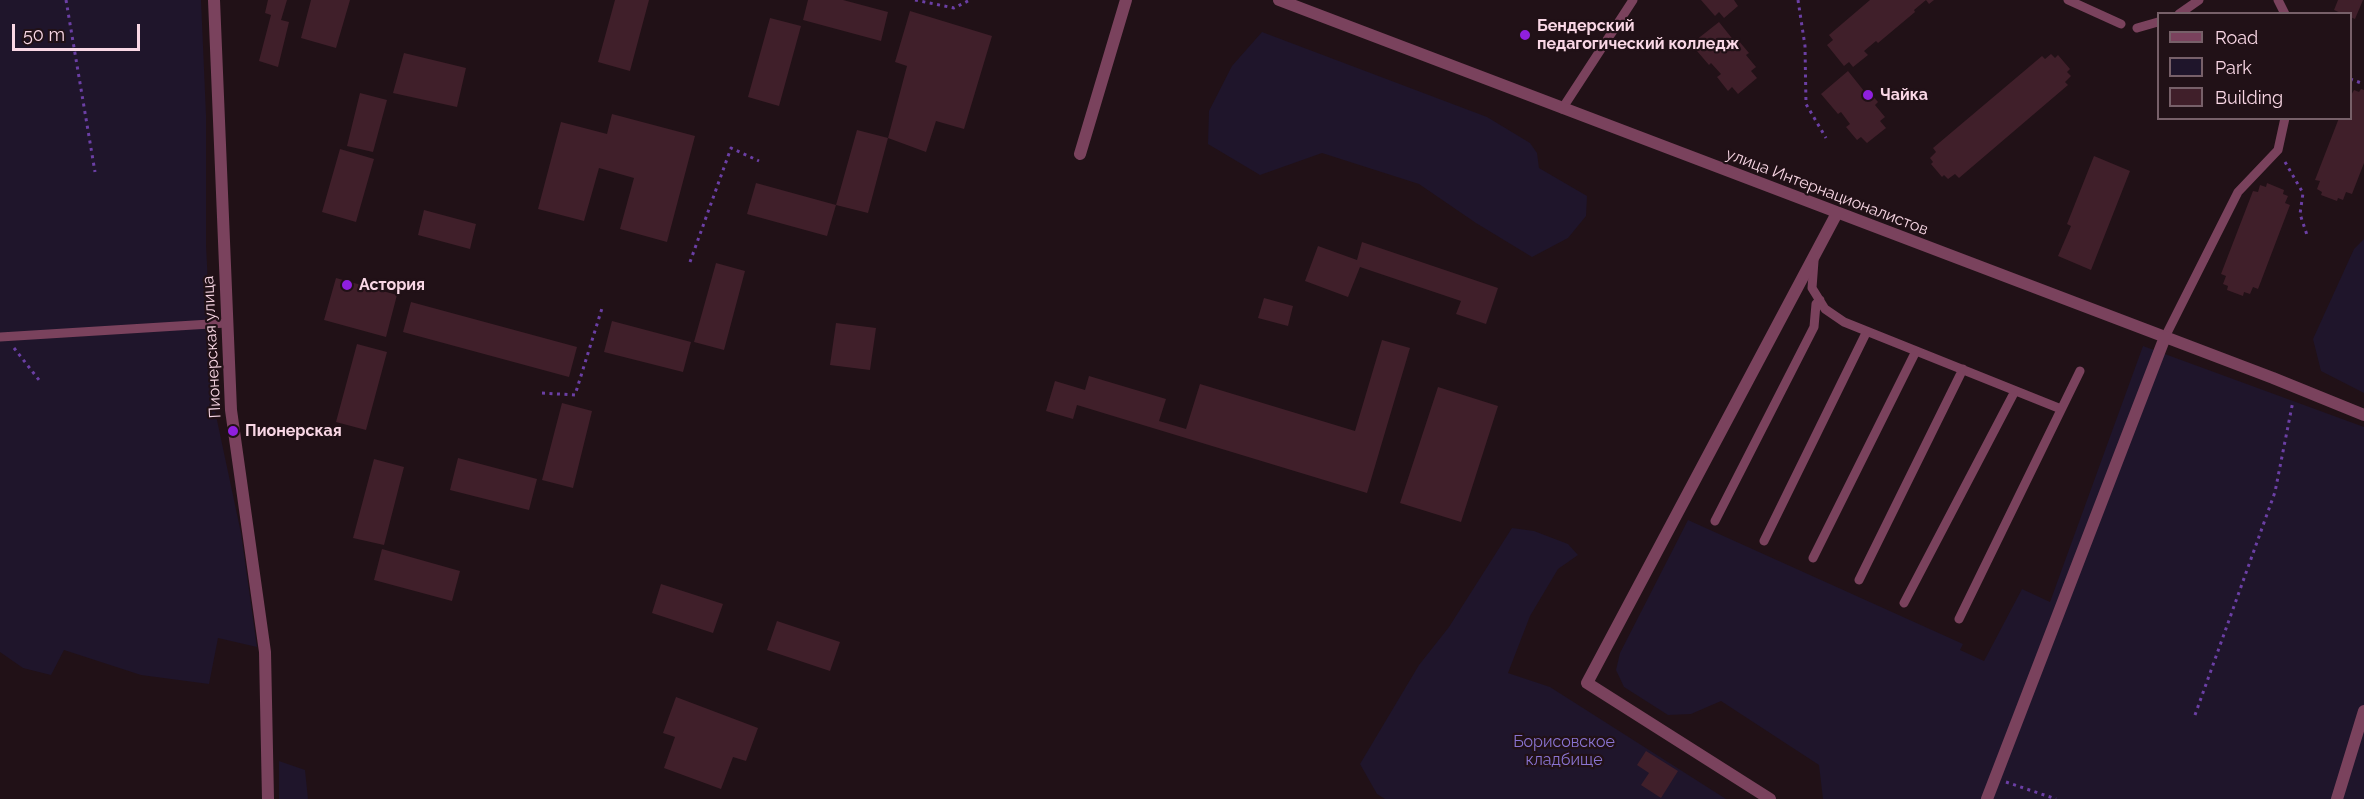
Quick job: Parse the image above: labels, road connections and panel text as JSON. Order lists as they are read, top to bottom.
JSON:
{
  "streets": {
    "street": ["улица Интернационалистов", "Пионерская улица"]
  },
  "parks": ["Борисовское кладбище"],
  "places": [
    "Бендерский педагогический колледж",
    "Чайка",
    "Астория",
    "Пионерская"
  ],
  "legend": ["Road", "Park", "Building"],
  "scale_bar": "50 m"
}
